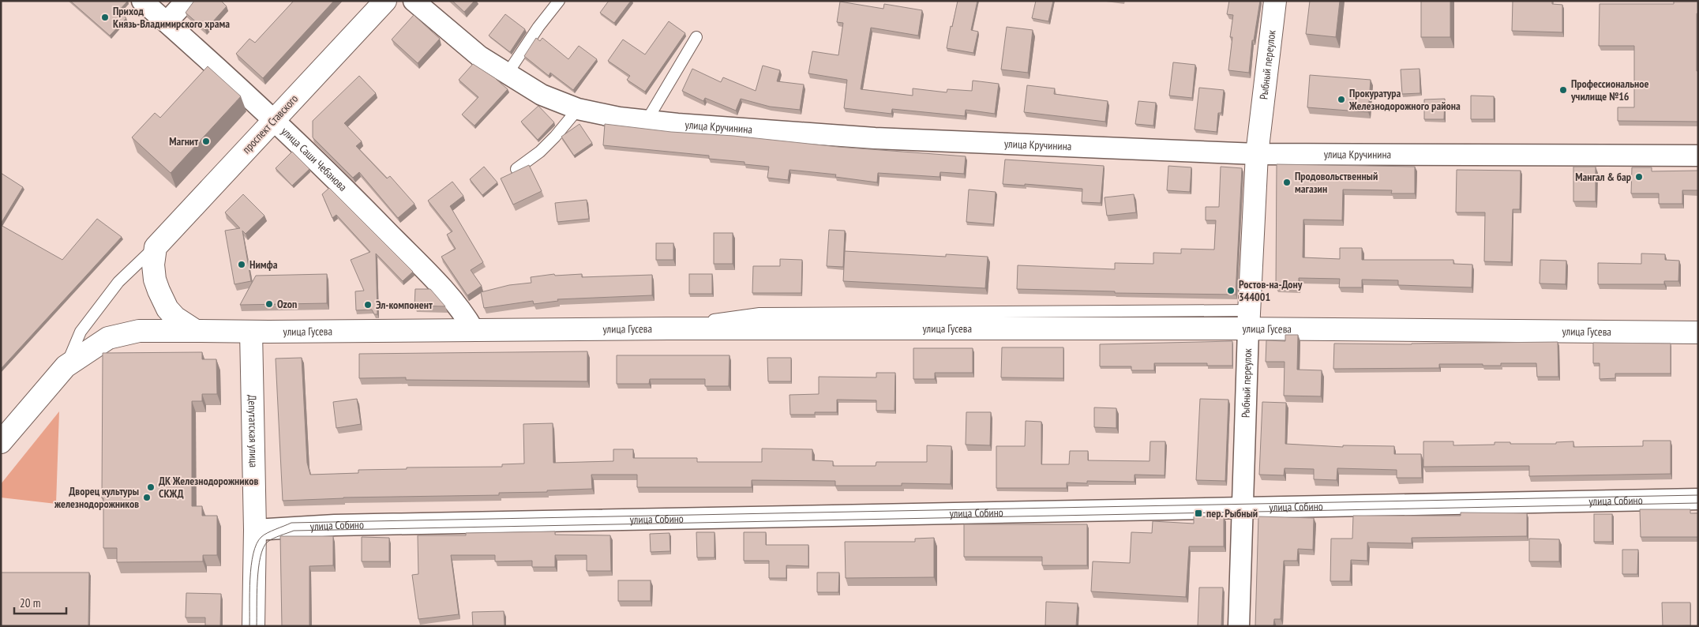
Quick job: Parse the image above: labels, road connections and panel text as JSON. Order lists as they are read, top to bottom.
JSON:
{
  "streets": {
    "street": [
      "Рыбный переулок",
      "проспект Ставского",
      "улица Кручинина",
      "улица Саши Чебанова",
      "улица Гусева",
      "Депутатская улица",
      "улица Собино"
    ]
  },
  "crossings": [
    ["Рыбный переулок", "улица Кручинина"],
    ["Рыбный переулок", "улица Гусева"],
    ["Рыбный переулок", "улица Собино"],
    ["проспект Ставского", "улица Саши Чебанова"],
    ["улица Саши Чебанова", "улица Гусева"],
    ["улица Гусева", "Депутатская улица"],
    ["Депутатская улица", "улица Собино"]
  ],
  "places": {
    "other": [
      "Приход Князь-Владимирского храма",
      "Профессиональное училище №16",
      "Прокуратура Железнодорожного района",
      "Магнит",
      "Мангал & бар",
      "Продовольственный магазин",
      "Нимфа",
      "Ростов-на-Дону 344001",
      "Ozon",
      "Эл-компонент",
      "ДК Железнодорожников СКЖД",
      "Дворец культуры железнодорожников"
    ],
    "transit": ["пер. Рыбный"]
  },
  "scale_bar": "20 m"
}
